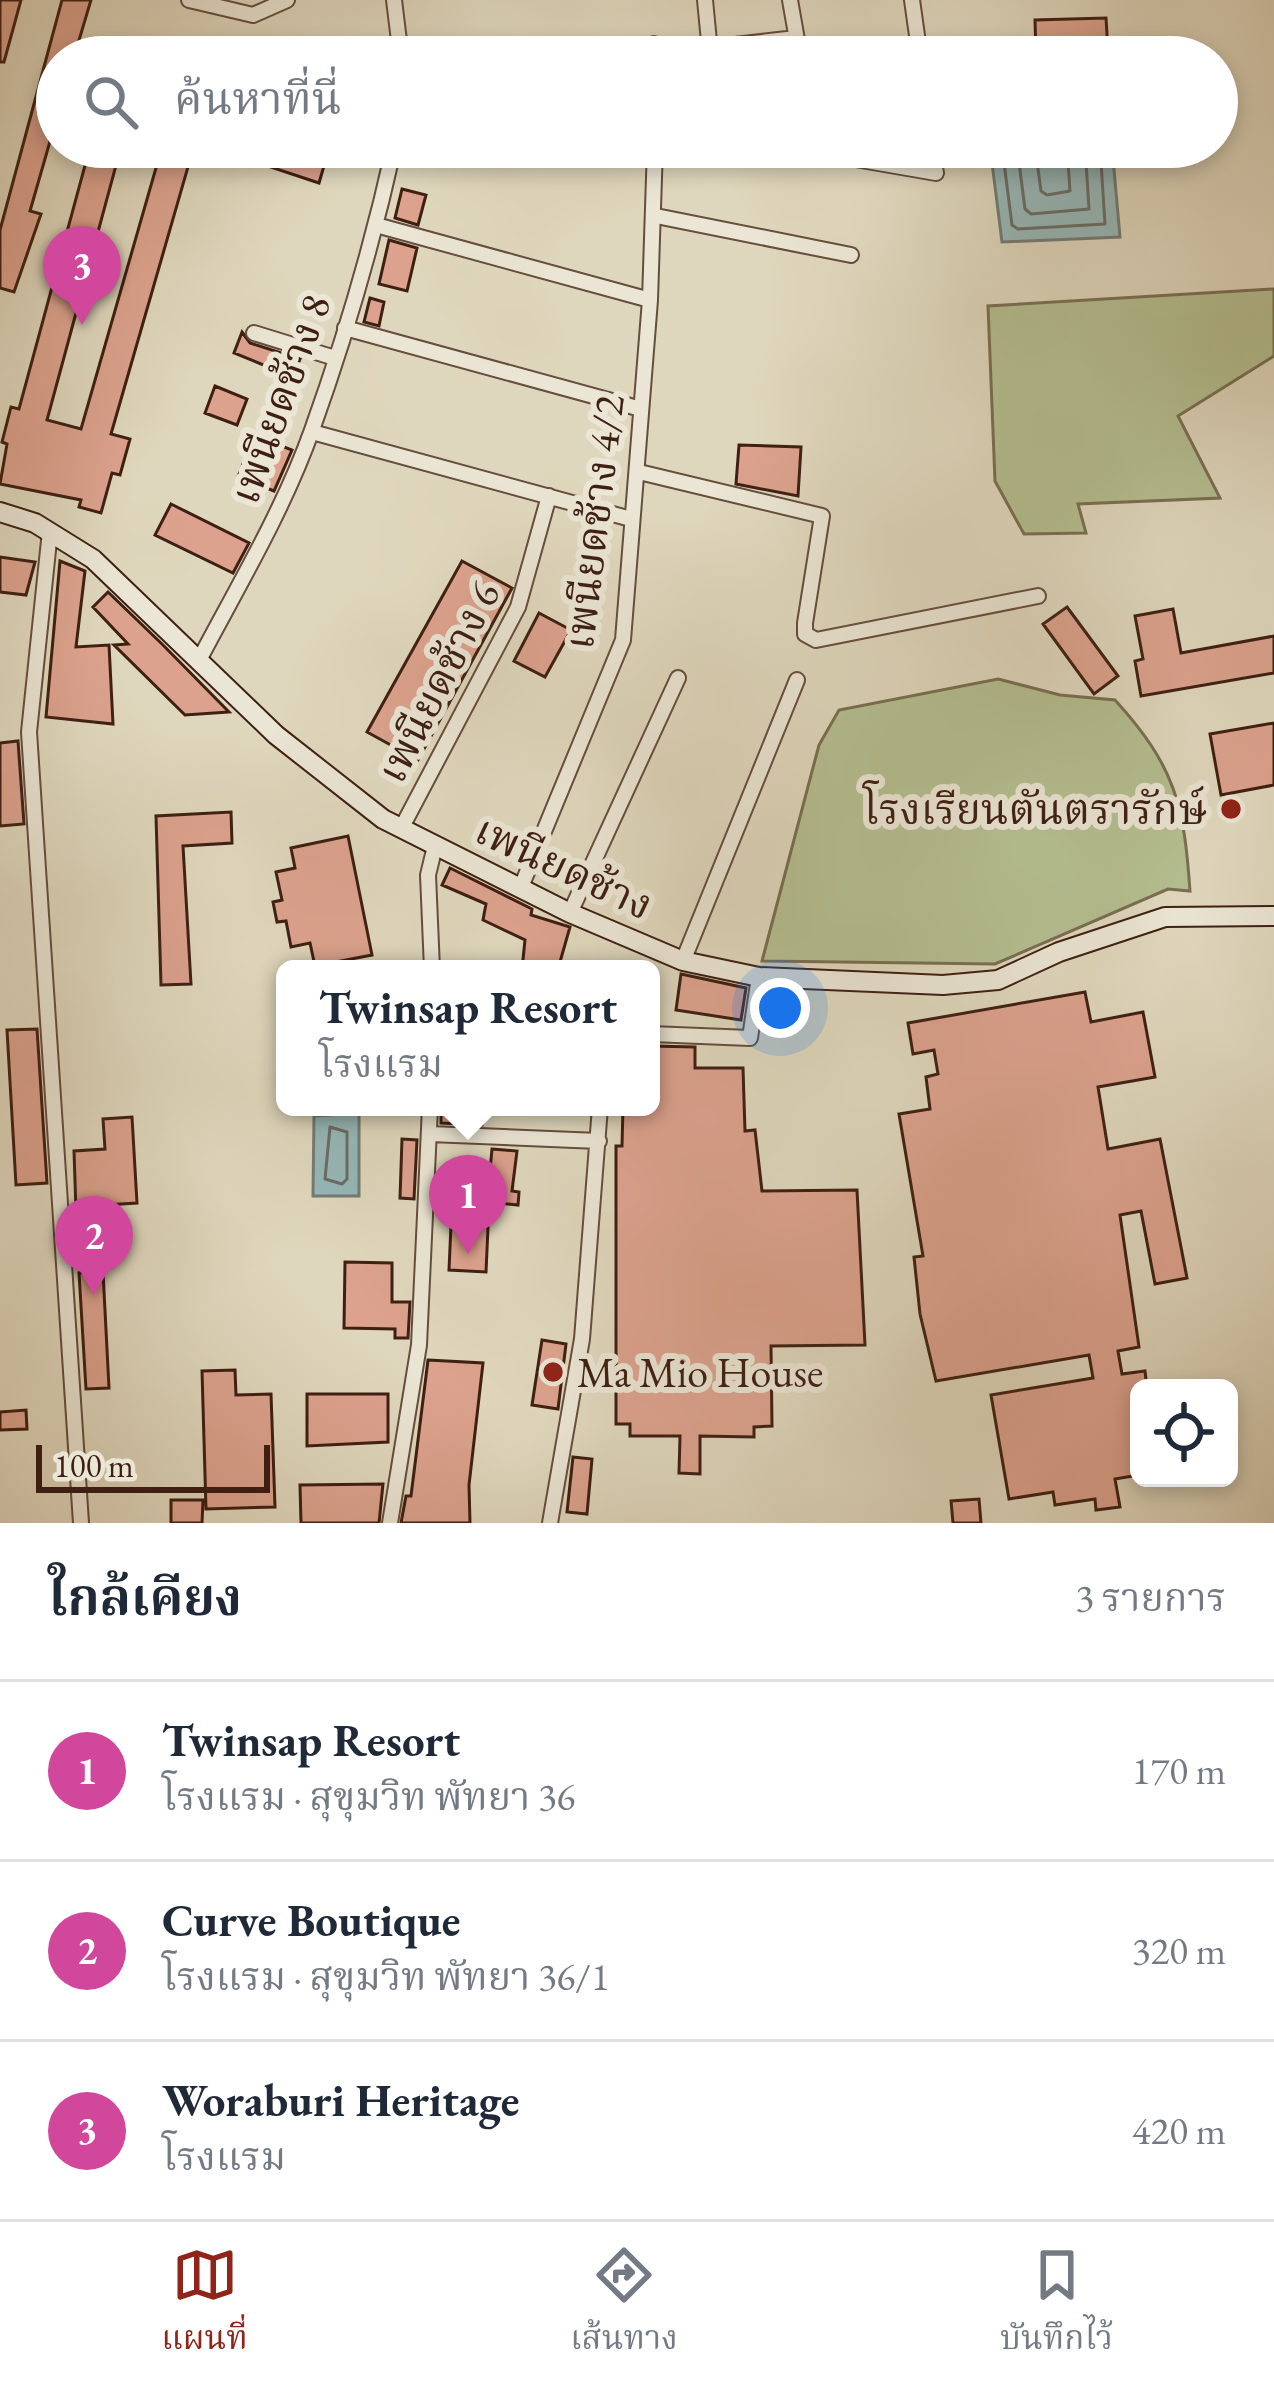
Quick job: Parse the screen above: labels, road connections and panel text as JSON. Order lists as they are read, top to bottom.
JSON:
{
  "streets": {
    "street": [
      "เพนียดช้าง 8",
      "เพนียดช้าง 4/2",
      "เพนียดช้าง 6",
      "เพนียดช้าง"
    ]
  },
  "crossings": [
    ["เพนียดช้าง 8", "เพนียดช้าง"],
    ["เพนียดช้าง 4/2", "เพนียดช้าง"],
    ["เพนียดช้าง 6", "เพนียดช้าง"]
  ],
  "places": ["โรงเรียนตันตรารักษ์", "Ma Mio House"],
  "scale_bar": "100 m",
  "page": {
    "search": "ค้นหาที่นี่",
    "pins": ["3", "1", "2"],
    "popup": ["Twinsap Resort", "โรงแรม"],
    "scale": "100 m",
    "heading": ["ใกล้เคียง", "3 รายการ"],
    "list": [
      {
        "mark": "1",
        "name": "Twinsap Resort",
        "note": "โรงแรม · สุขุมวิท พัทยา 36",
        "value": "170 m"
      },
      {
        "mark": "2",
        "name": "Curve Boutique",
        "note": "โรงแรม · สุขุมวิท พัทยา 36/1",
        "value": "320 m"
      },
      {
        "mark": "3",
        "name": "Woraburi Heritage",
        "note": "โรงแรม",
        "value": "420 m"
      }
    ],
    "nav": ["แผนที่", "เส้นทาง", "บันทึกไว้"]
  }
}
